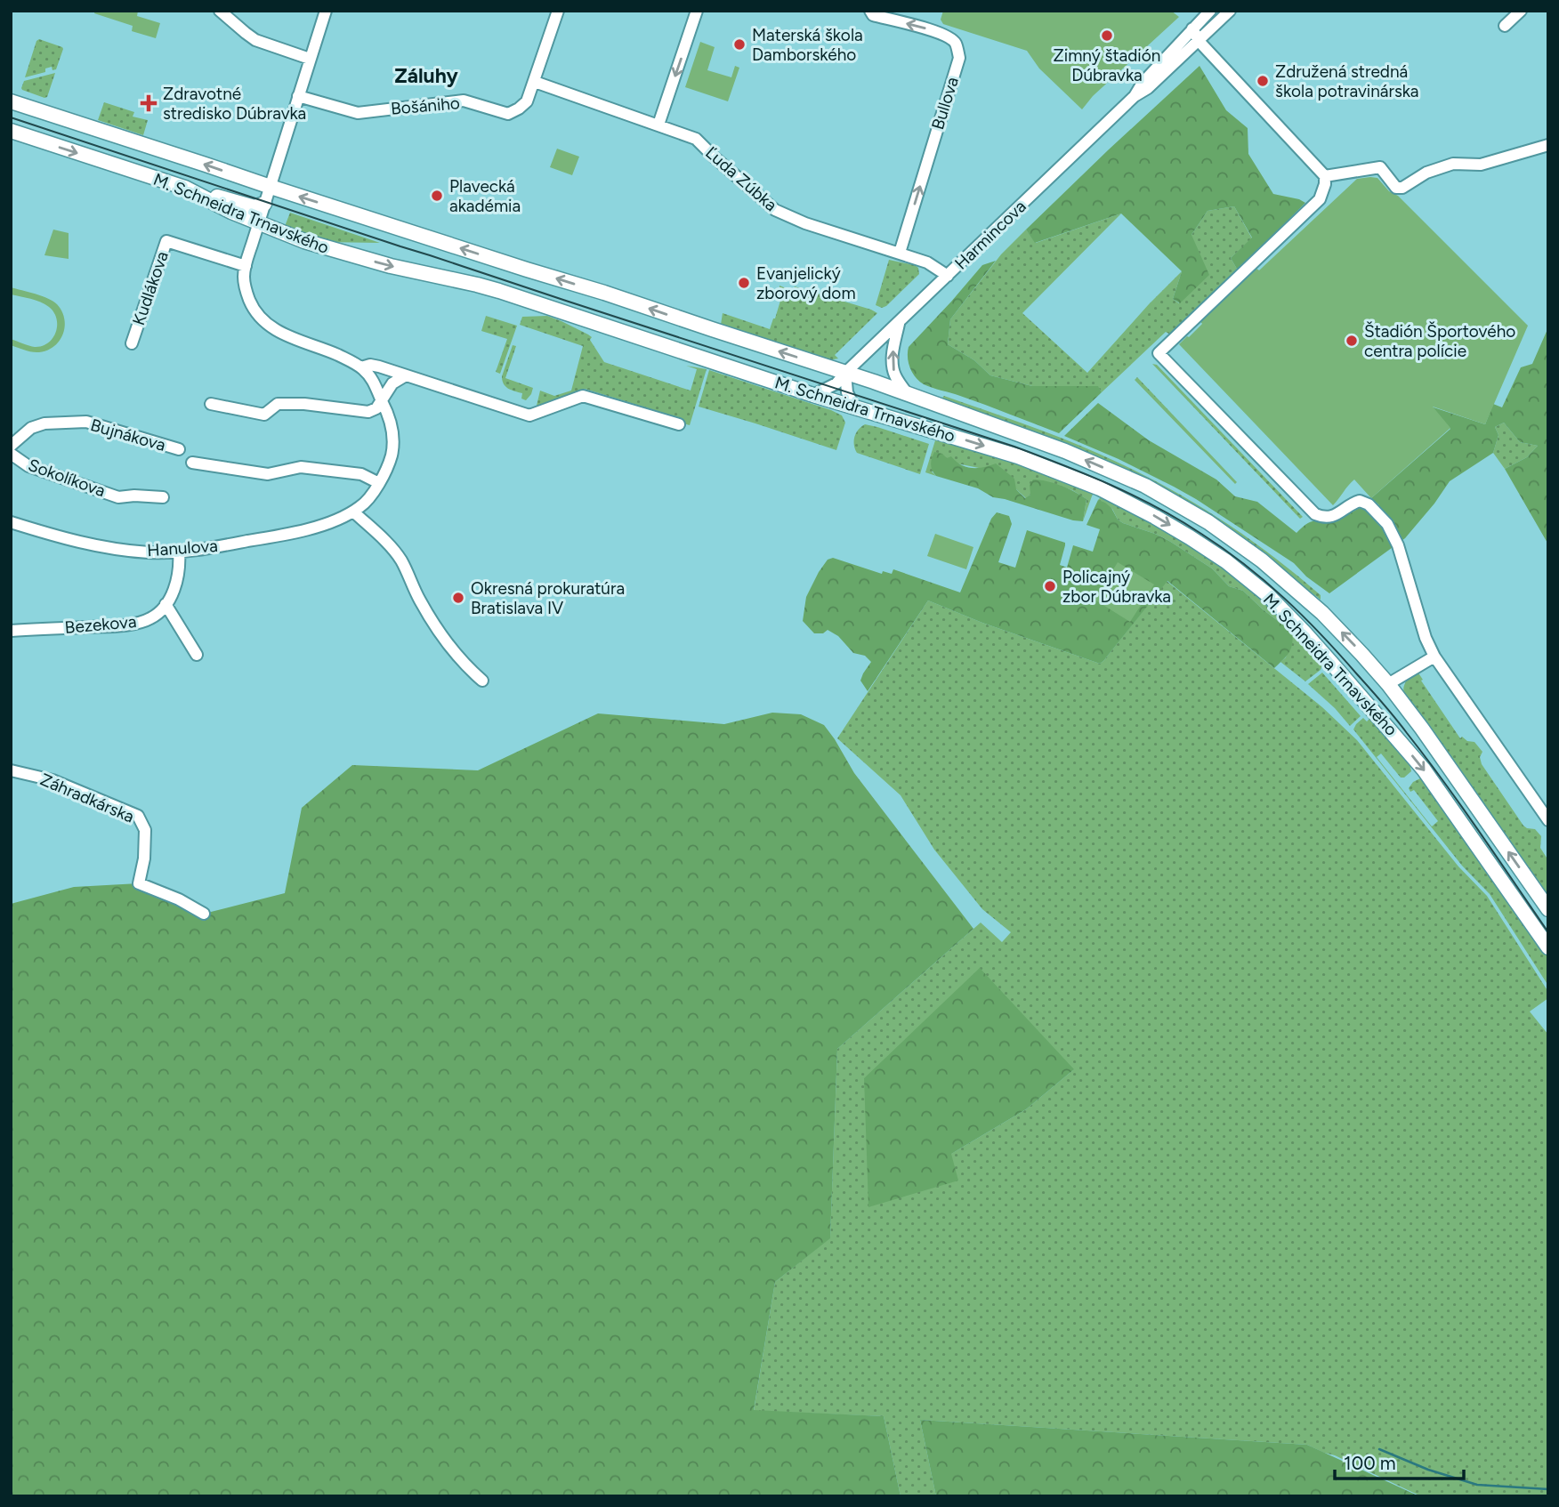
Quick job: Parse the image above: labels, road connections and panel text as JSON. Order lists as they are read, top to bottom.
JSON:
{
  "streets": {
    "main road": ["M. Schneidra Trnavského"],
    "street": [
      "Bullova",
      "Bošániho",
      "Ľuda Zúbka",
      "Harmincova",
      "Kudlákova",
      "Bujnákova",
      "Sokolíkova",
      "Hanulova",
      "Bezekova",
      "Záhradkárska"
    ]
  },
  "crossings": [
    ["Bullova", "Ľuda Zúbka"],
    ["Bošániho", "Ľuda Zúbka"],
    ["Bošániho", "Hanulova"],
    ["Ľuda Zúbka", "Harmincova"],
    ["M. Schneidra Trnavského", "Harmincova"],
    ["M. Schneidra Trnavského", "Hanulova"],
    ["Kudlákova", "Hanulova"]
  ],
  "districts": ["Záluhy"],
  "places": {
    "other": [
      "Zimný štadión Dúbravka",
      "Materská škola Damborského",
      "Združená stredná škola potravinárska",
      "Plavecká akadémia",
      "Evanjelický zborový dom",
      "Štadión Športového centra polície",
      "Policajný zbor Dúbravka",
      "Okresná prokuratúra Bratislava IV"
    ],
    "health": ["Zdravotné stredisko Dúbravka"]
  },
  "scale_bar": "100 m"
}
